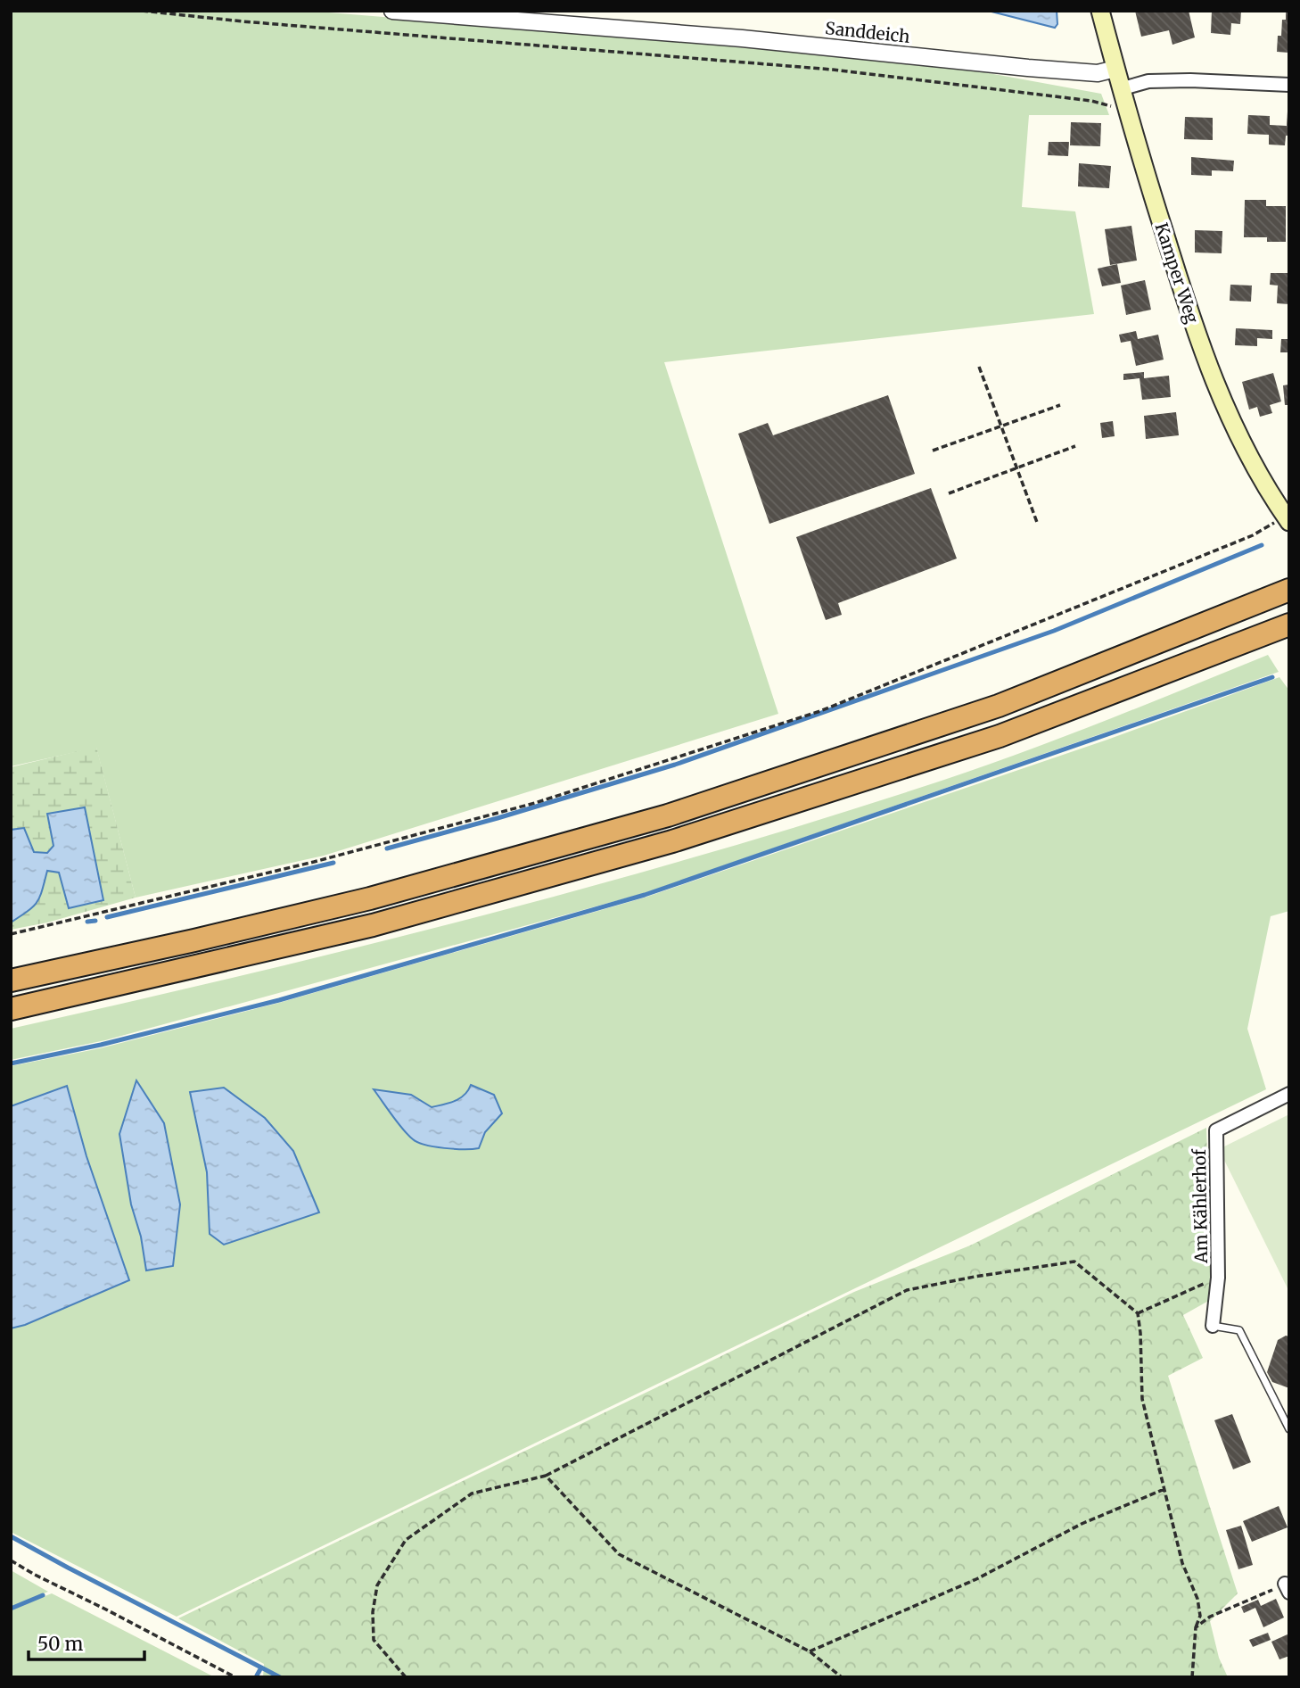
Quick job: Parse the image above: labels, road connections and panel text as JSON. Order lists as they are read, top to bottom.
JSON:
{
  "streets": {
    "main road": ["Kamper Weg"],
    "street": ["Sanddeich", "Am Kählerhof"]
  },
  "crossings": [
    ["Sanddeich", "Kamper Weg"]
  ],
  "scale_bar": "50 m"
}
